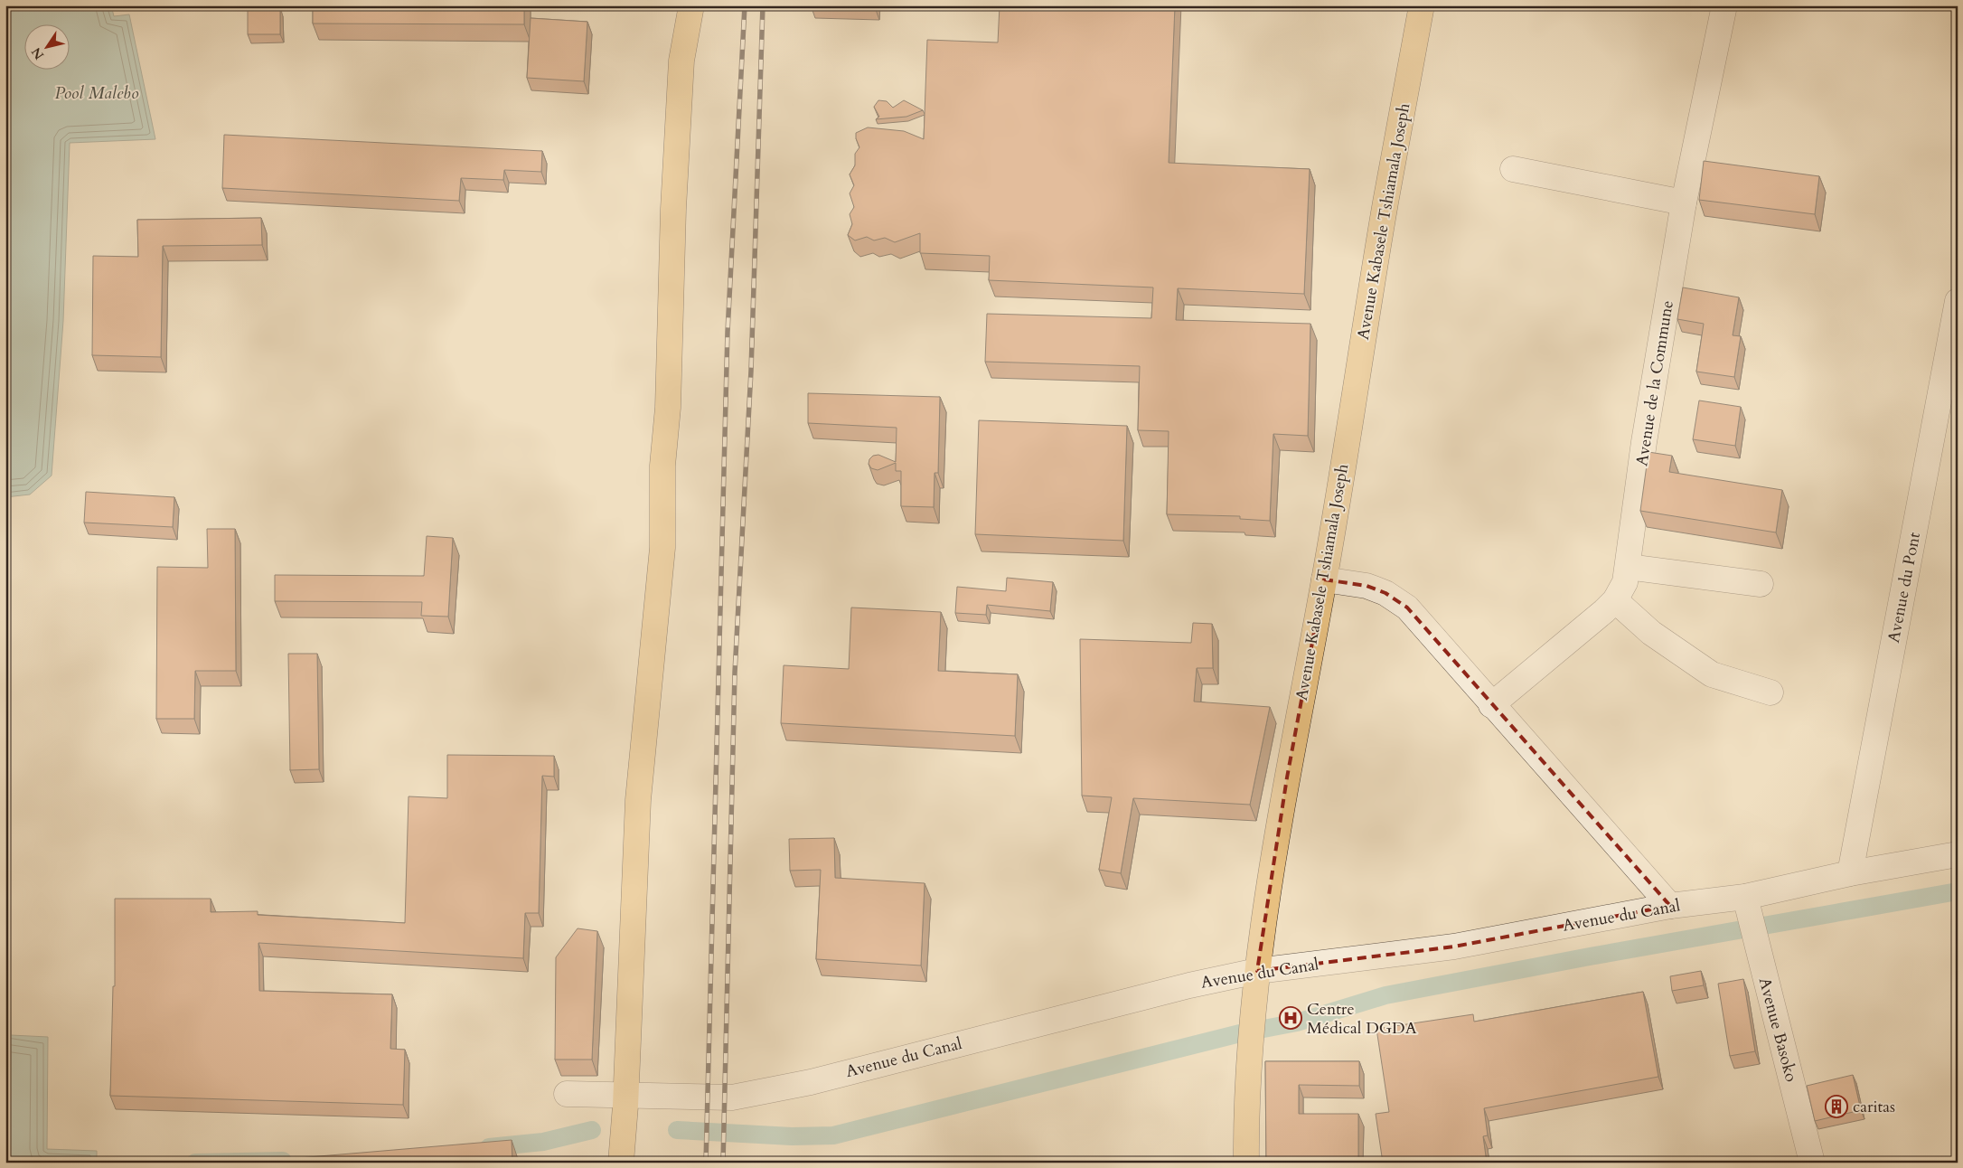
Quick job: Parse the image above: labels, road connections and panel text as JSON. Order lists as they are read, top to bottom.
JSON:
{
  "streets": {
    "main road": ["Avenue Kabasele Tshiamala Joseph"],
    "street": [
      "Avenue de la Commune",
      "Avenue du Pont",
      "Avenue du Canal",
      "Avenue Basoko"
    ]
  },
  "crossings": [
    ["Avenue Kabasele Tshiamala Joseph", "Avenue du Canal"],
    ["Avenue du Pont", "Avenue du Canal"],
    ["Avenue du Canal", "Avenue Basoko"]
  ],
  "water": ["Pool Malebo"],
  "places": {
    "hospital": ["Centre Médical DGDA"],
    "building": ["caritas"]
  },
  "north": "bottom left"
}
